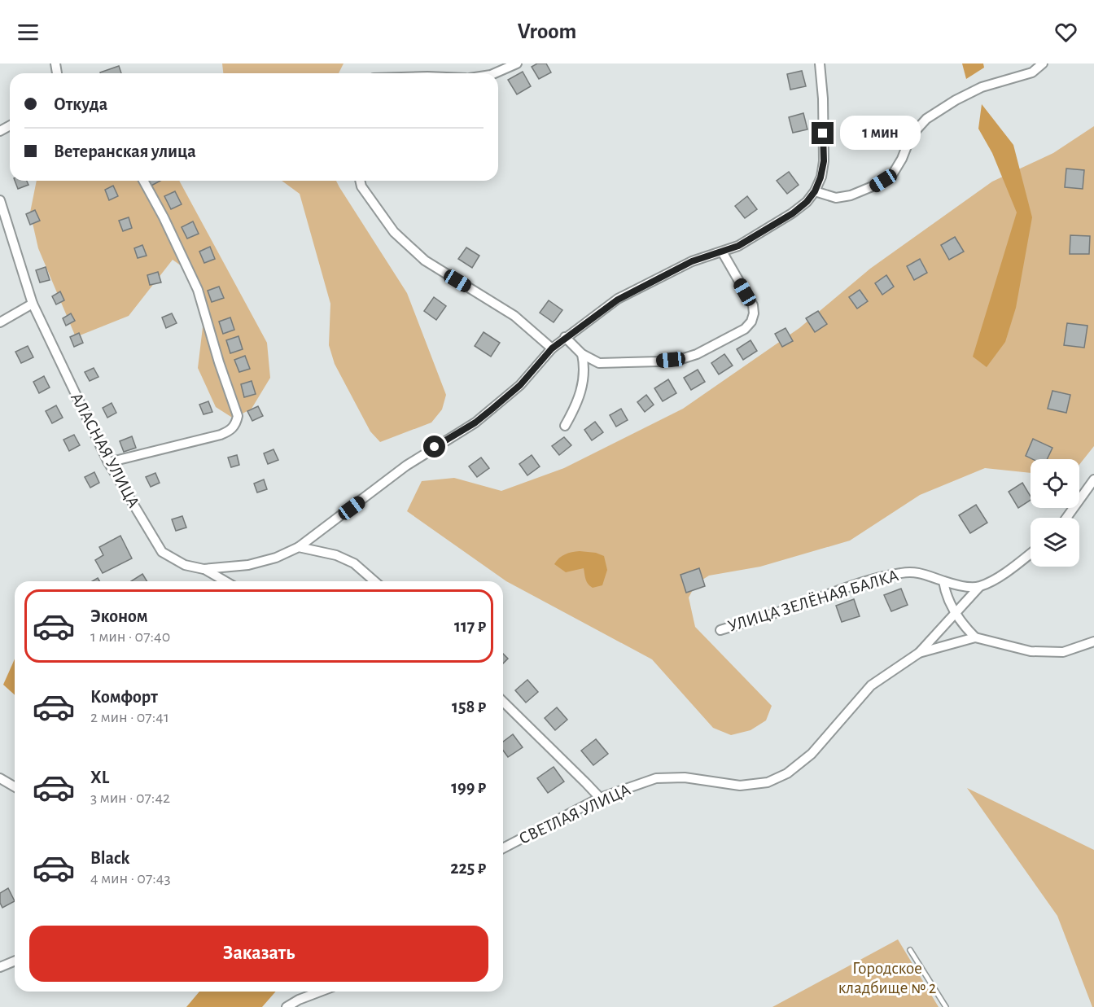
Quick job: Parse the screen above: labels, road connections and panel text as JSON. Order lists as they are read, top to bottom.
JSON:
{
  "streets": {
    "street": ["АЛАСНАЯ УЛИЦА", "УЛИЦА ЗЕЛЁНАЯ БАЛКА", "СВЕТЛАЯ УЛИЦА"]
  },
  "parks": ["Городское кладбище № 2"],
  "page": {
    "header": "Vroom",
    "banner": ["Откуда", "Ветеранская улица"],
    "bubble": "1 мин",
    "list": [
      {
        "name": "Эконом",
        "note": "1 мин · 07:40",
        "value": "117 ₽"
      },
      {
        "name": "Комфорт",
        "note": "2 мин · 07:41",
        "value": "158 ₽"
      },
      {
        "name": "XL",
        "note": "3 мин · 07:42",
        "value": "199 ₽"
      },
      {
        "name": "Black",
        "note": "4 мин · 07:43",
        "value": "225 ₽"
      }
    ],
    "buttons": "Заказать"
  }
}
